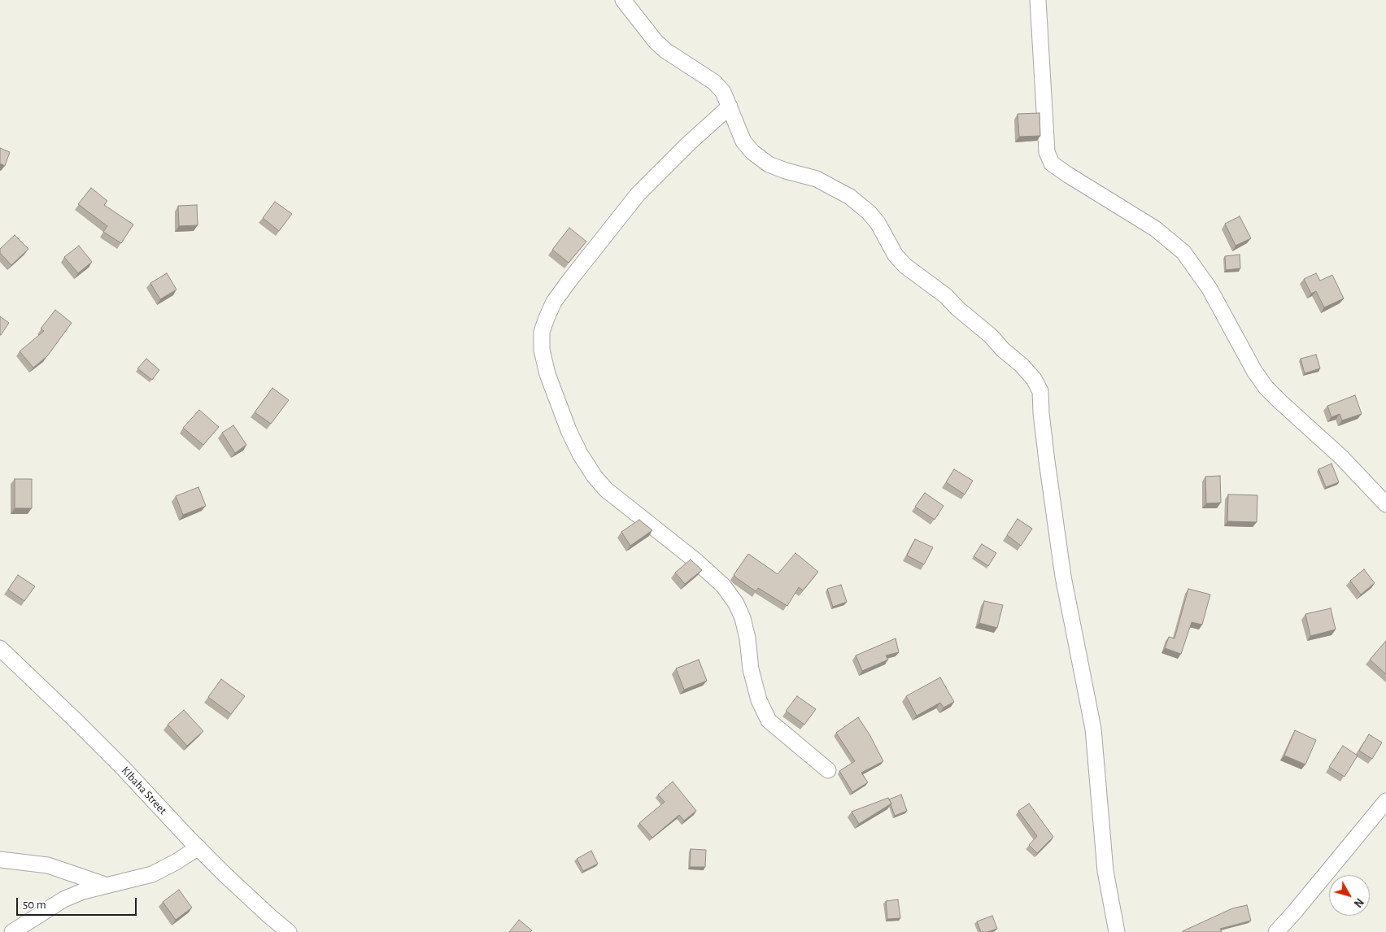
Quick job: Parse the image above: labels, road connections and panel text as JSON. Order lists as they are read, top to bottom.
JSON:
{
  "streets": {
    "street": ["KIbaha Street"]
  },
  "scale_bar": "50 m",
  "north": "bottom right"
}
